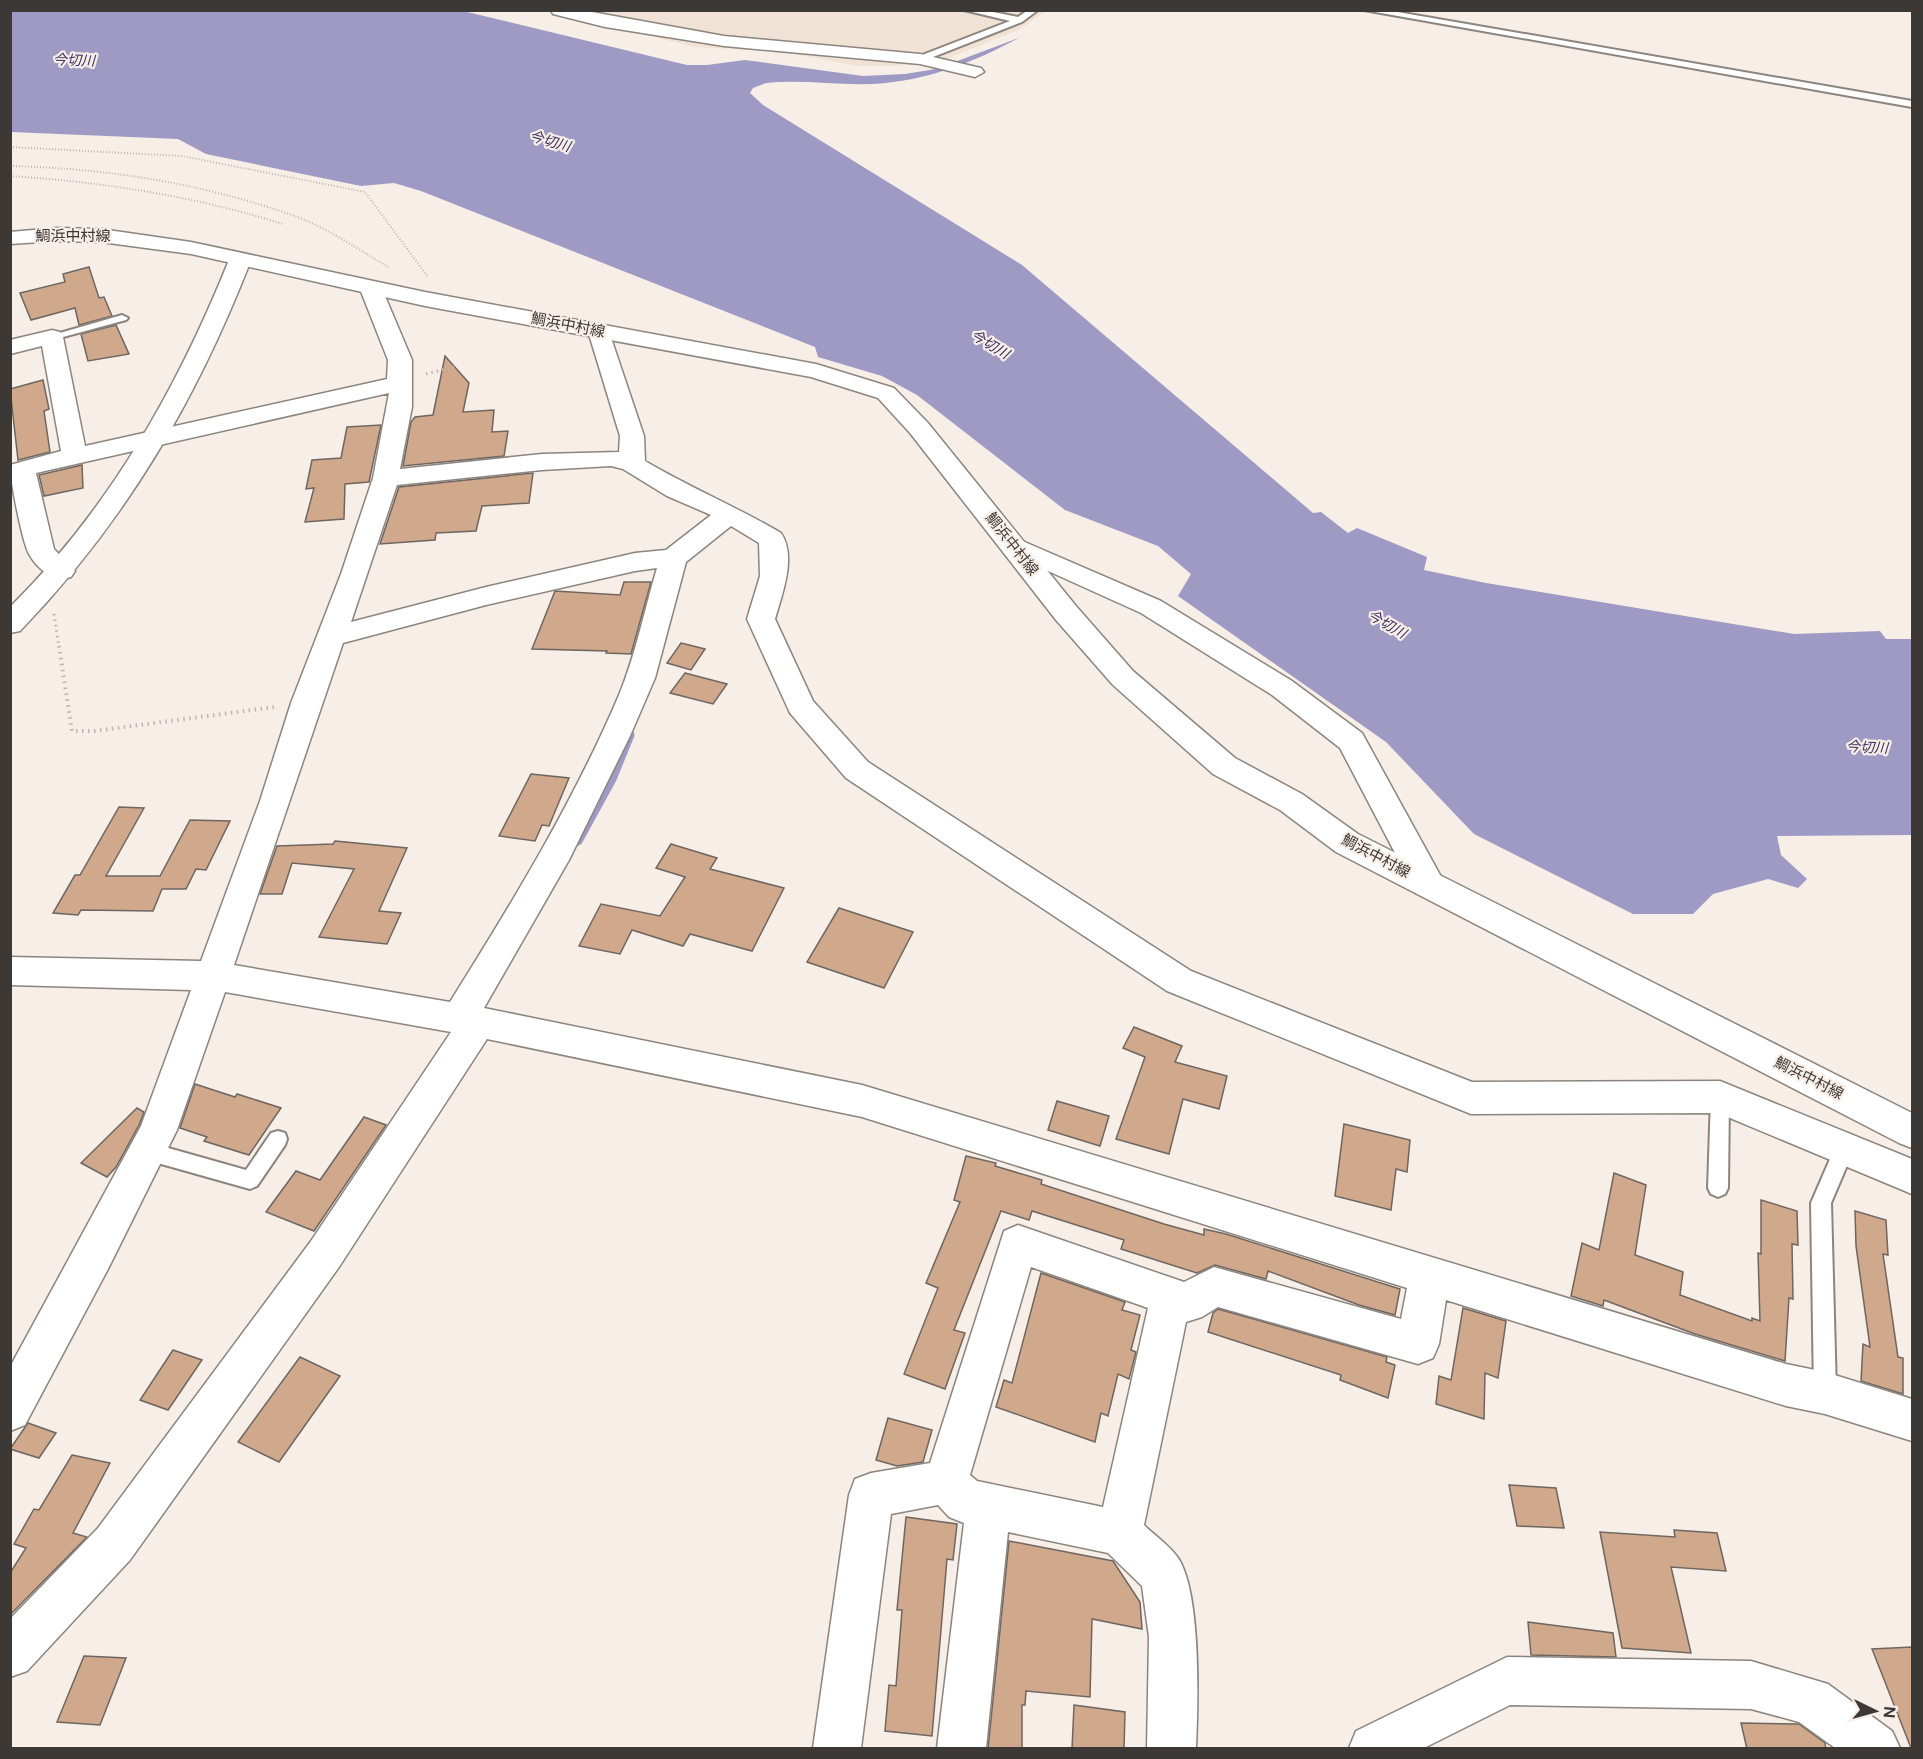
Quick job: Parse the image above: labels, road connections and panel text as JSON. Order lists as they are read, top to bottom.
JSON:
{
  "streets": {
    "street": ["鯛浜中村線"]
  },
  "water": ["今切川"],
  "north": "right"
}
